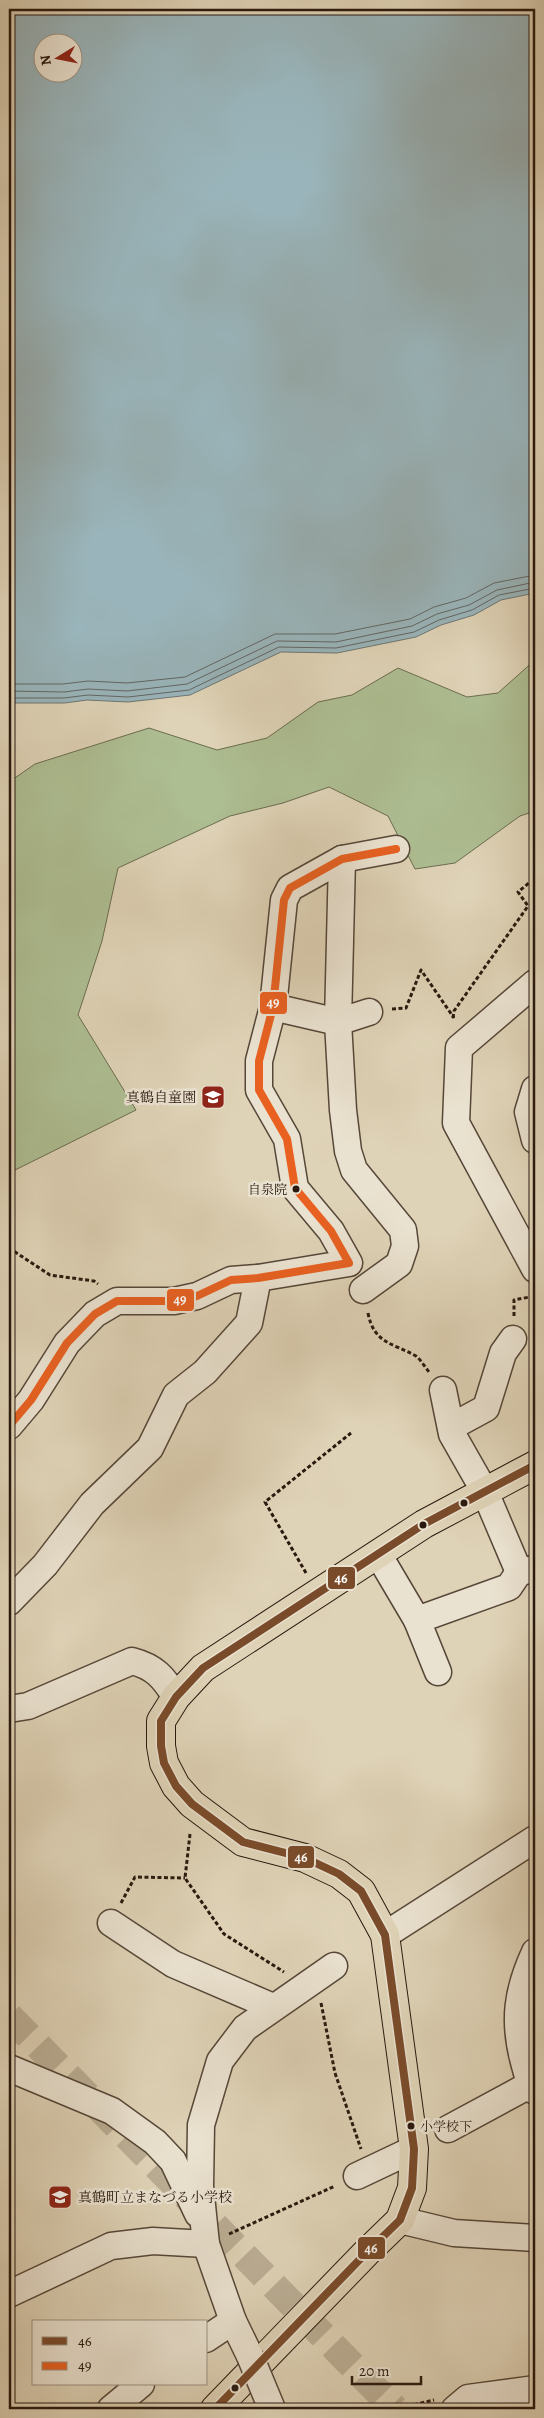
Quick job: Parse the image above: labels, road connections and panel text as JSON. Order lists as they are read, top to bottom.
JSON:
{
  "places": {
    "school or university": ["真鶴自童園", "真鶴町立まなづる小学校"],
    "other": ["自泉院", "小学校下"]
  },
  "lines": ["transit line 49", "transit line 46"],
  "legend": ["46", "49"],
  "scale_bar": "20 m",
  "north": "left"
}
